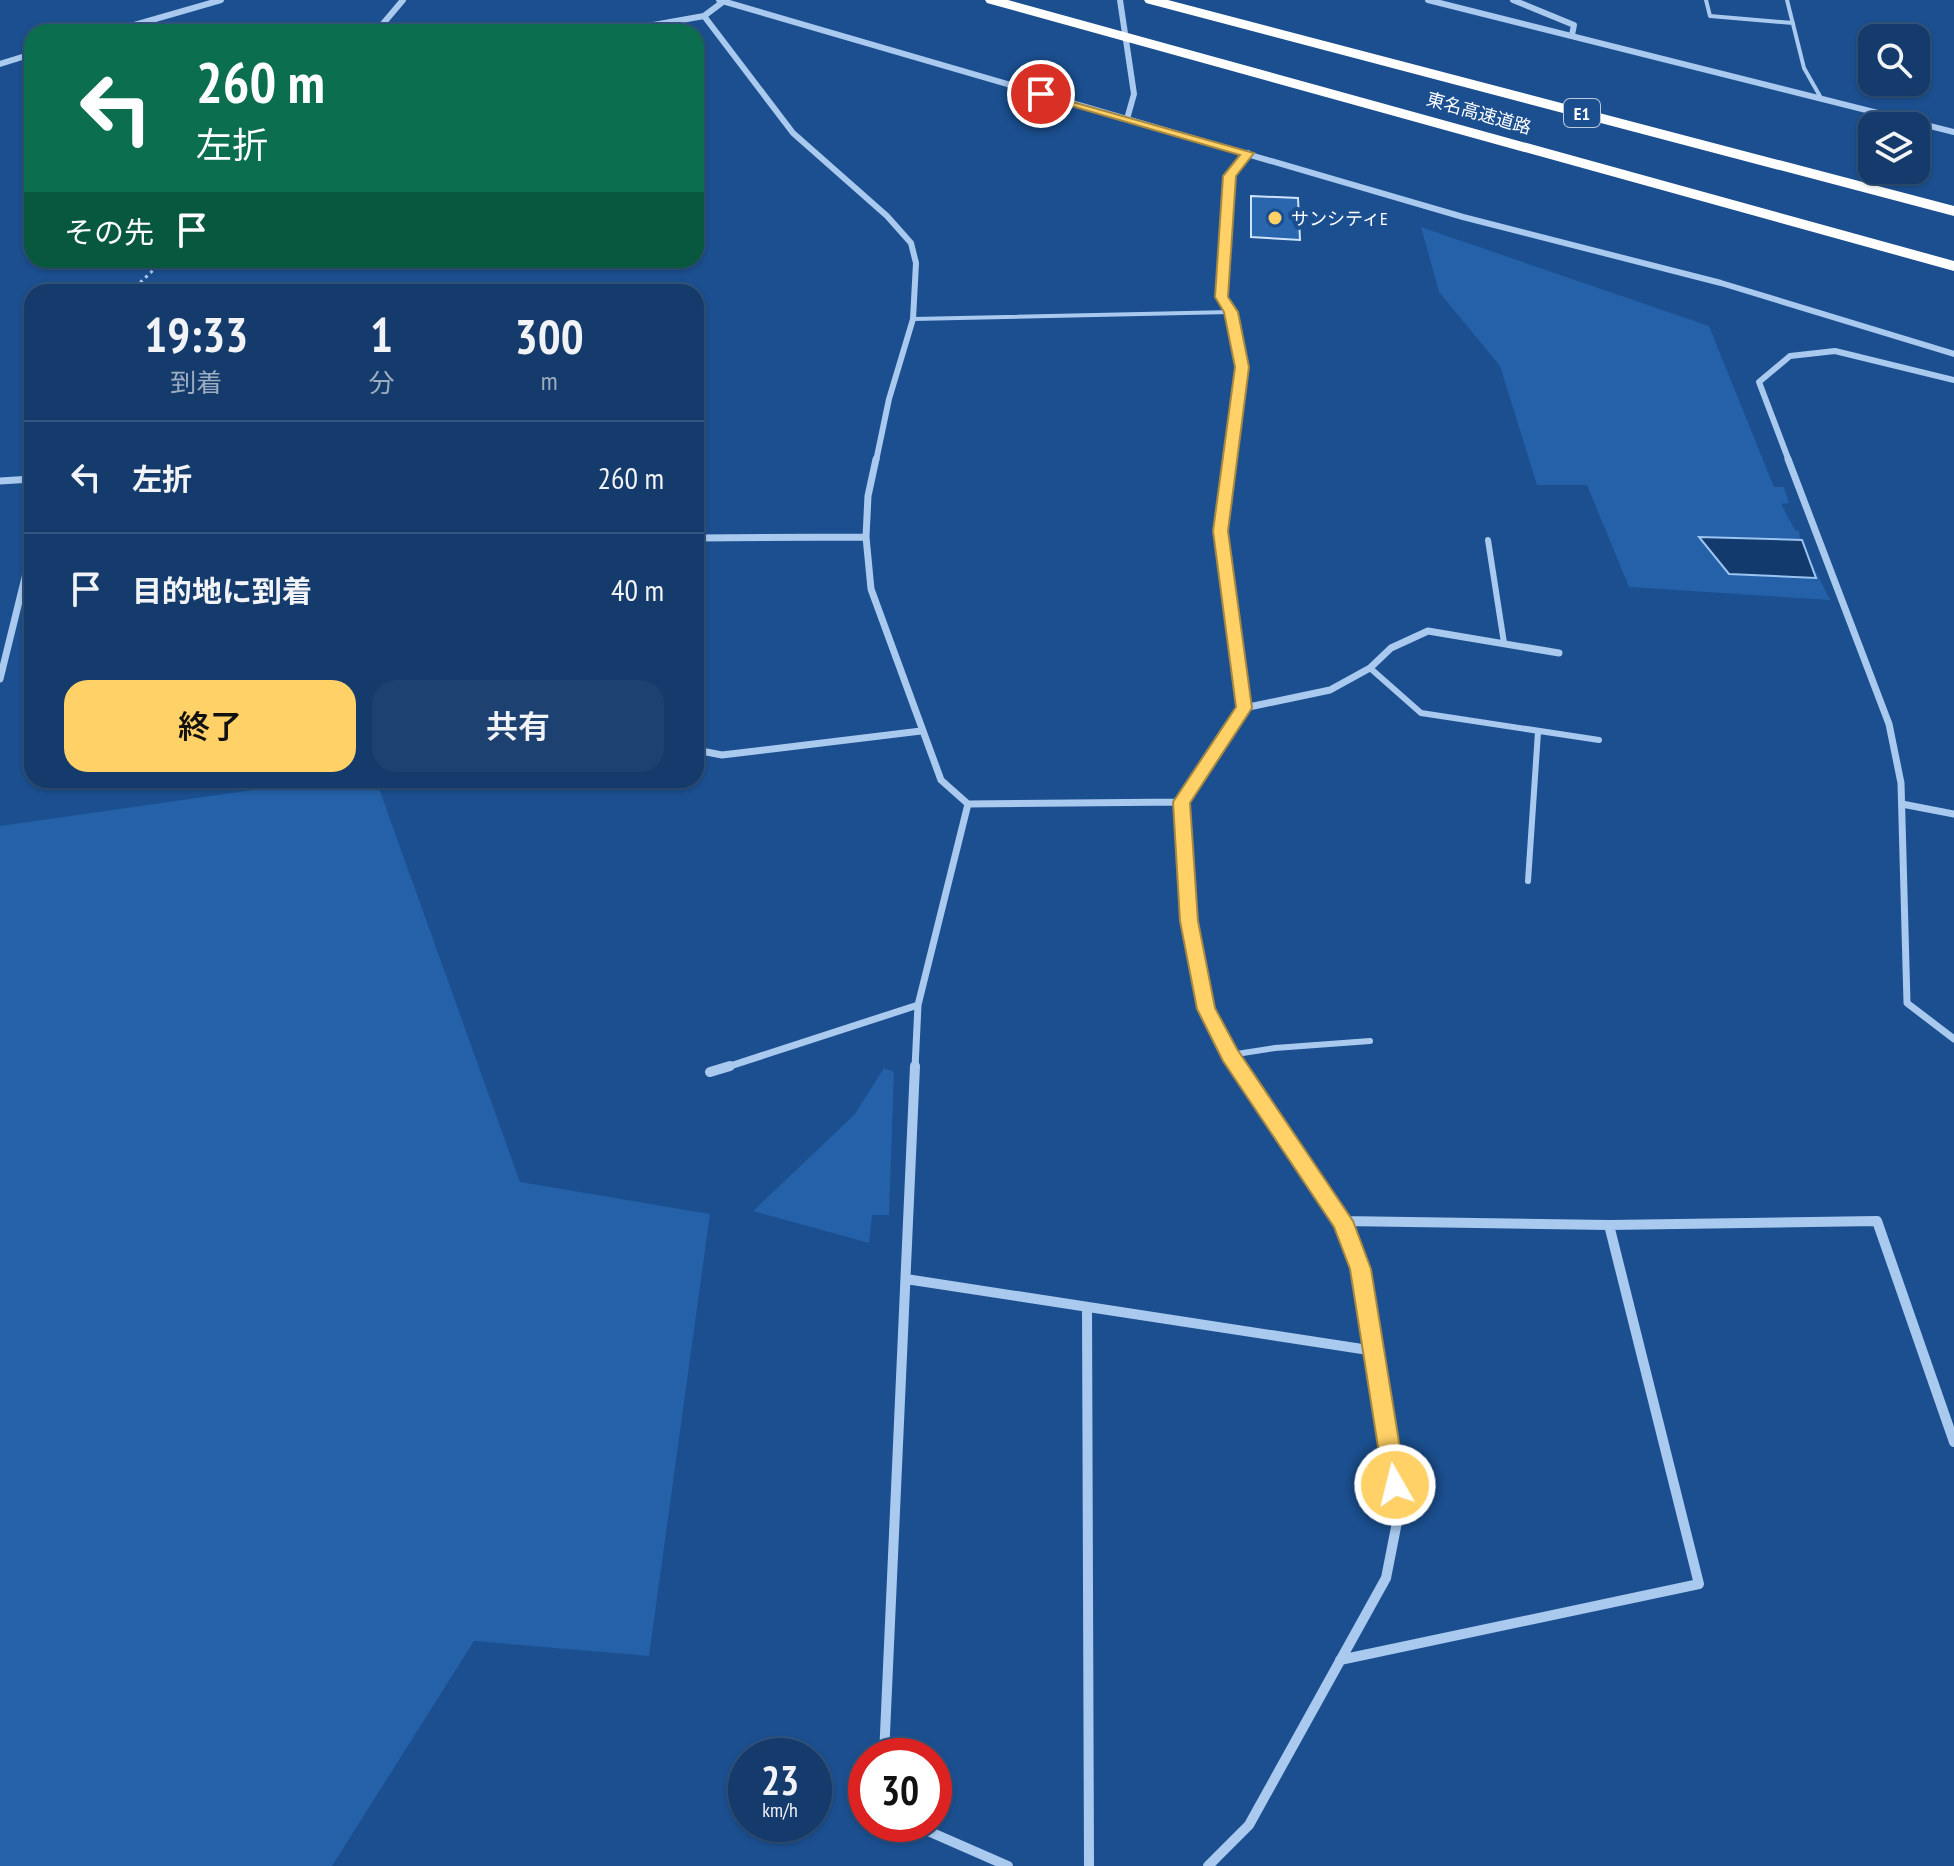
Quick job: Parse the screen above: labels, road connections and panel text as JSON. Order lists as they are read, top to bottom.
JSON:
{
  "streets": {
    "highway": ["東名高速道路", "E1"]
  },
  "places": ["サンシティE"],
  "page": {
    "turn": ["260 m", "左折"],
    "then": "その先",
    "eta": [
      "19:33",
      "到着",
      "1",
      "分",
      "300",
      "m"
    ],
    "list": [
      {
        "name": "左折",
        "value": "260 m"
      },
      {
        "name": "目的地に到着",
        "value": "40 m"
      }
    ],
    "buttons": ["終了", "共有"],
    "speed": "23 km/h",
    "limit": "30"
  }
}
